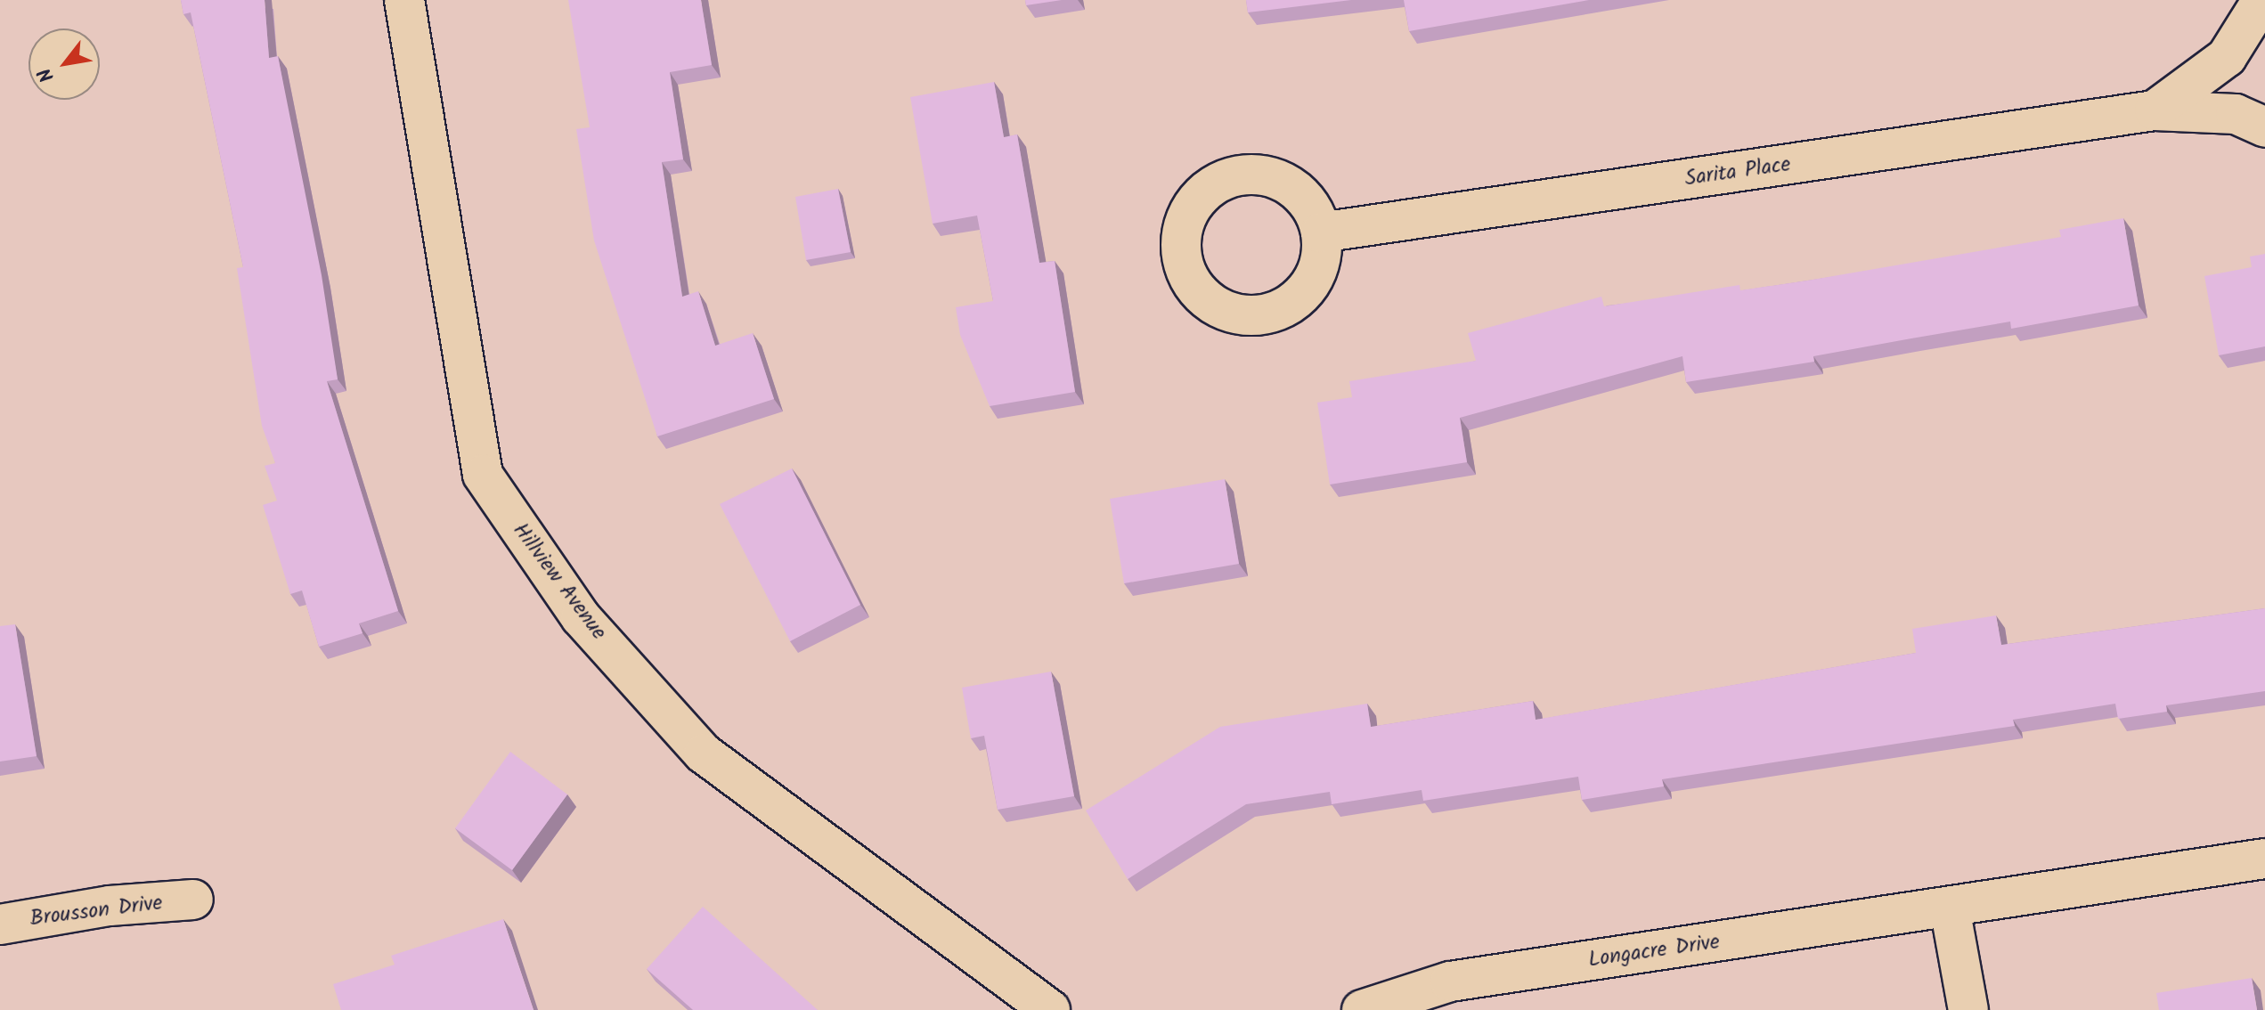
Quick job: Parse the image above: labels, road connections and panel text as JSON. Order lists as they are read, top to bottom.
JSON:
{
  "streets": {
    "street": [
      "Sarita Place",
      "Hillview Avenue",
      "Brousson Drive",
      "Longacre Drive"
    ]
  },
  "north": "bottom left"
}
